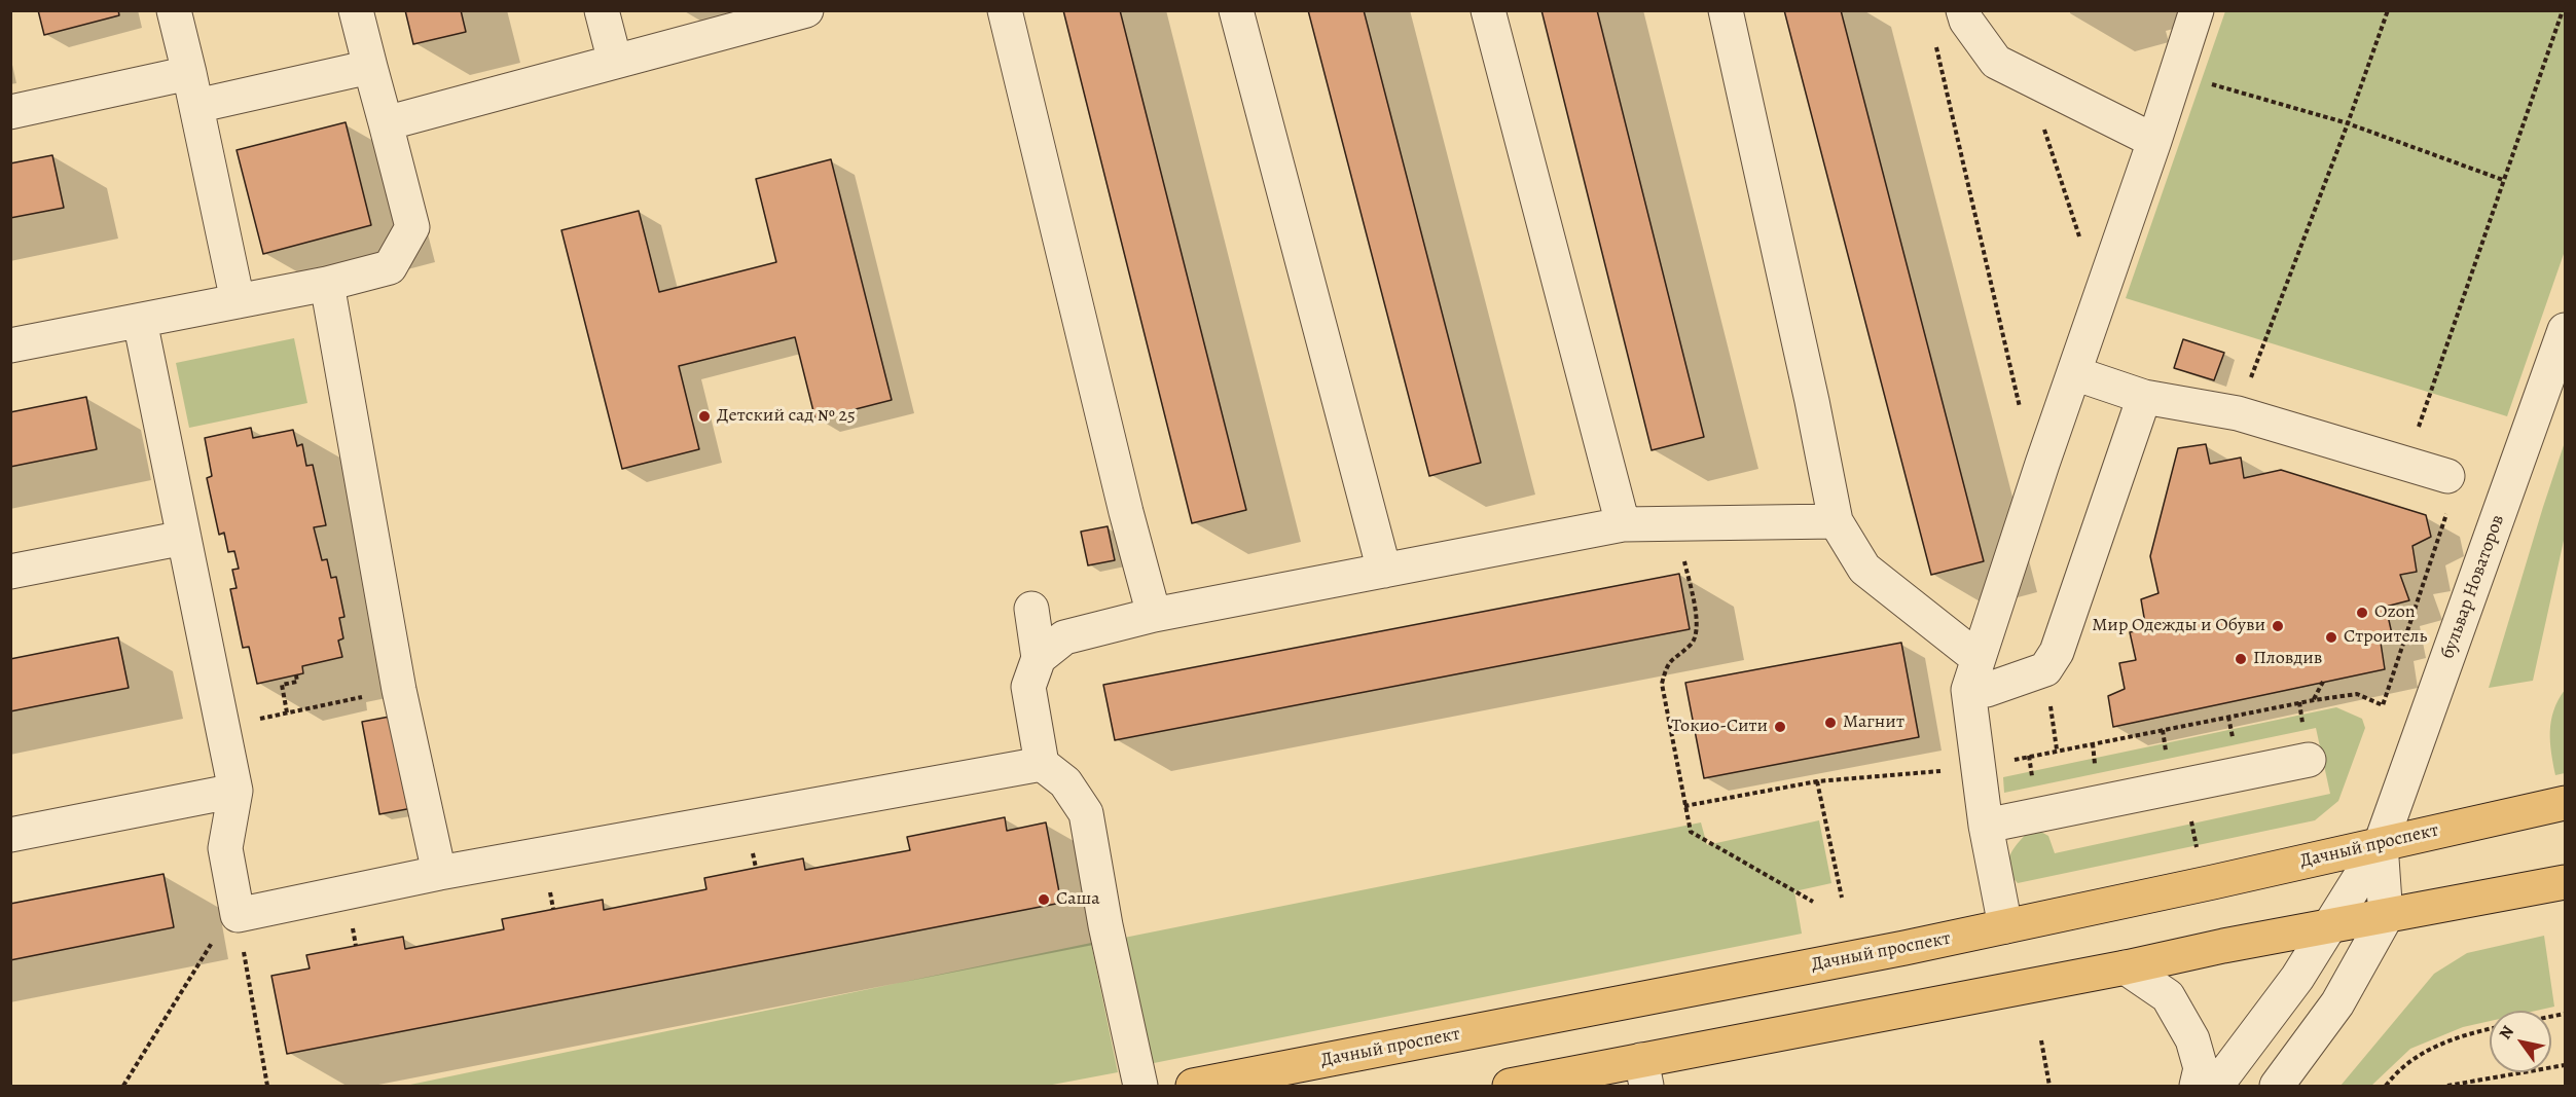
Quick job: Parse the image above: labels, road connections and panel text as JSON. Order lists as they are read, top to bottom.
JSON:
{
  "streets": {
    "main road": ["Дачный проспект"],
    "street": ["бульвар Новаторов"]
  },
  "crossings": [
    ["бульвар Новаторов", "Дачный проспект"]
  ],
  "places": [
    "Детский сад № 25",
    "Ozon",
    "Мир Одежды и Обуви",
    "Строитель",
    "Пловдив",
    "Магнит",
    "Токио-Сити",
    "Саша"
  ],
  "north": "top left"
}
